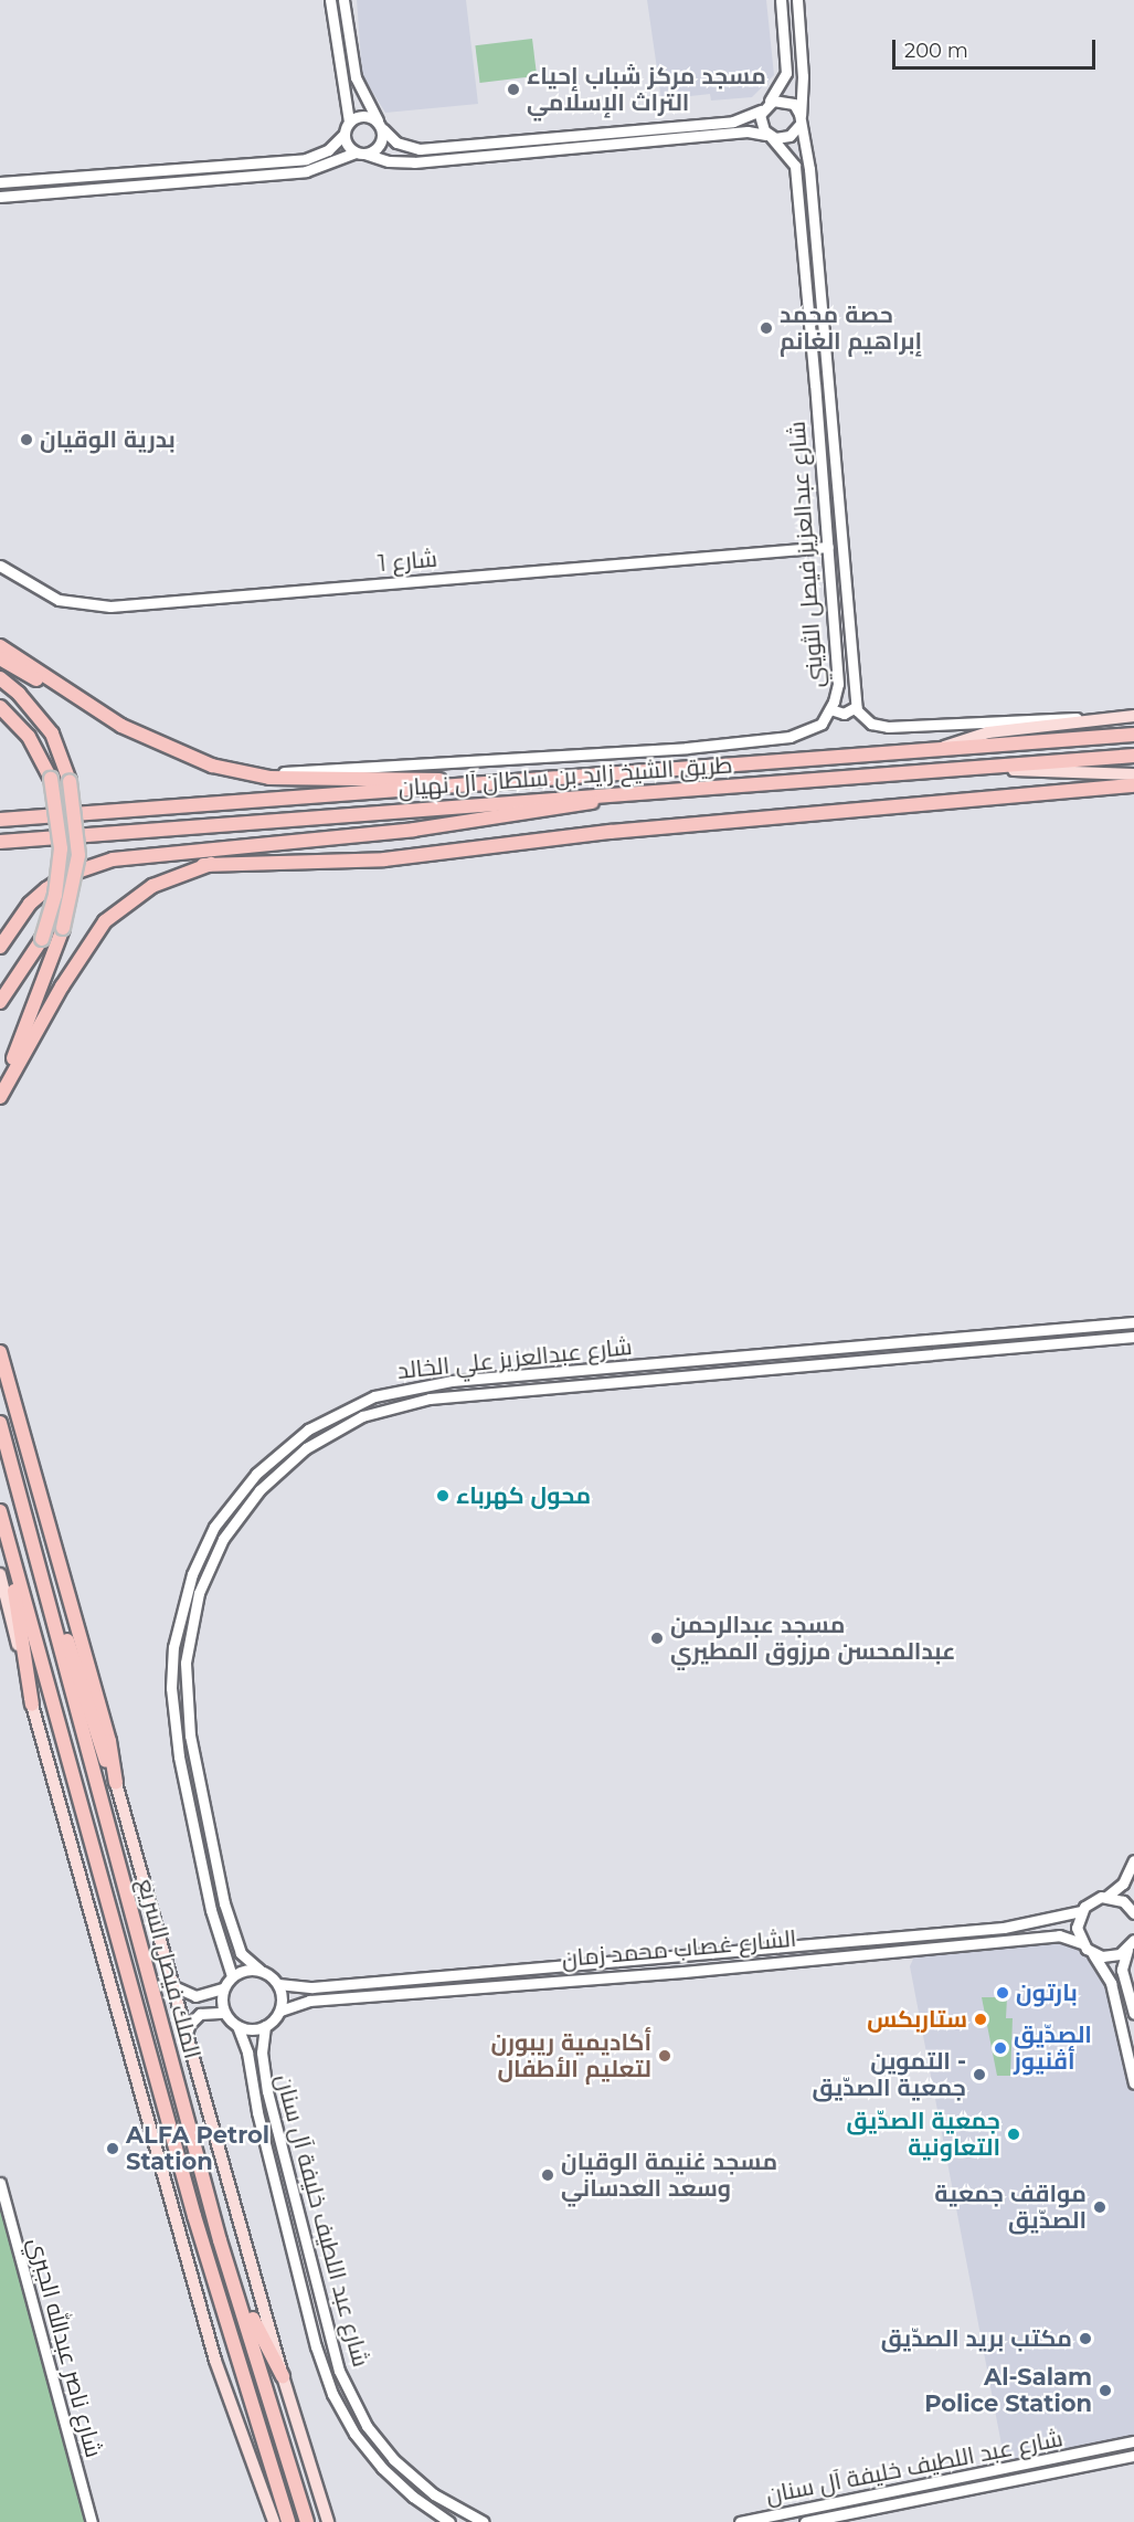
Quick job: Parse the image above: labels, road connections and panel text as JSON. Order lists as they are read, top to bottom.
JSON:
{
  "streets": {
    "highway": ["طريق الشيخ زايد بن سلطان آل نهيان", "الملك فيصل السريع"],
    "street": [
      "شارع عبدالعزيز فيصل الثويني",
      "شارع 1",
      "شارع عبدالعزيز علي الخالد",
      "الشارع غصاب محمد زمان",
      "شارع عبد اللطيف خليفة آل سنان",
      "شارع ناصر عبدالله الجبري"
    ]
  },
  "crossings": [
    ["شارع عبدالعزيز فيصل الثويني", "شارع 1"],
    ["شارع عبدالعزيز علي الخالد", "الشارع غصاب محمد زمان"],
    ["شارع عبدالعزيز علي الخالد", "شارع عبد اللطيف خليفة آل سنان"],
    ["الشارع غصاب محمد زمان", "شارع عبد اللطيف خليفة آل سنان"]
  ],
  "places": [
    "مسجد مركز شباب إحياء التراث الإسلامي",
    "حصة محمد إبراهيم الغانم",
    "بدرية الوقيان",
    "محول كهرباء",
    "مسجد عبدالرحمن عبدالمحسن مرزوق المطيري",
    "بارتون",
    "ستاربكس",
    "الصدّيق أڤنيوز",
    "أكاديمية ريبورن لتعليم الأطفال",
    "التموين - جمعية الصدّيق",
    "جمعية الصدّيق التعاونية",
    "ALFA Petrol Station",
    "مسجد غنيمة الوقيان وسعد العدساني",
    "مواقف جمعية الصدّيق",
    "مكتب بريد الصدّيق",
    "Al-Salam Police Station"
  ],
  "scale_bar": "200 m"
}
